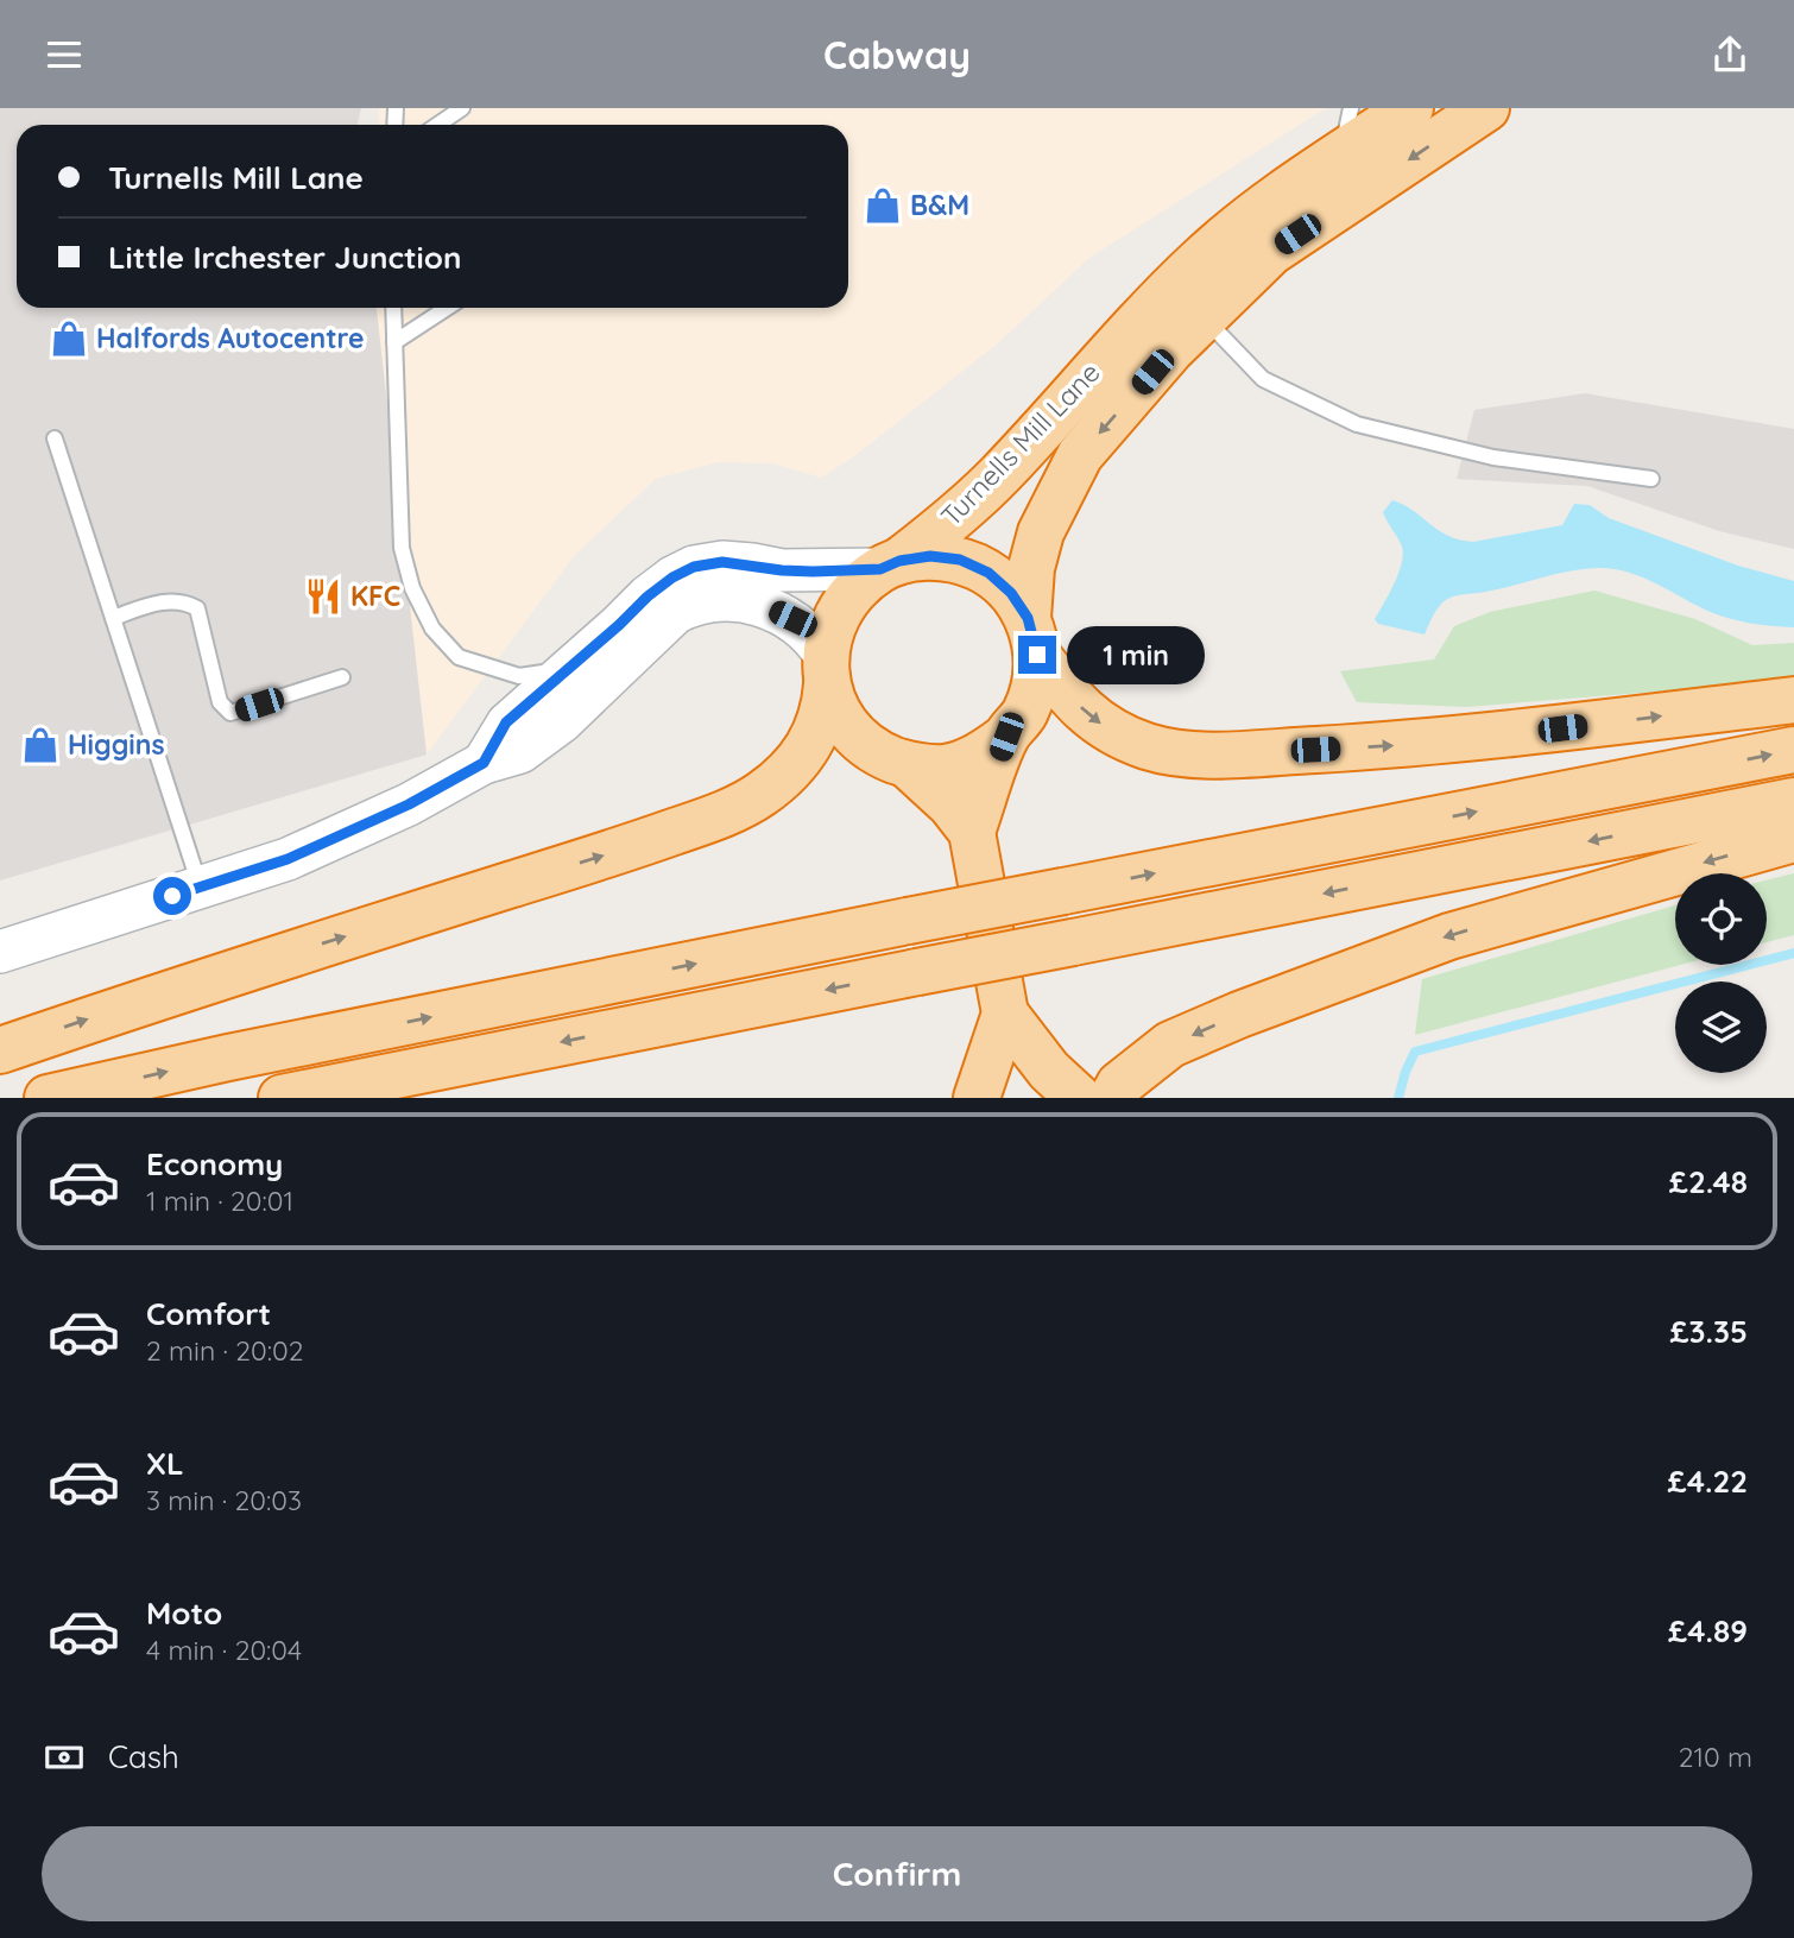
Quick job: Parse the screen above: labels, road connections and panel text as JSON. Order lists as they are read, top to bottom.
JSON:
{
  "streets": {
    "highway": ["Turnells Mill Lane"]
  },
  "places": {
    "shop": ["B&M", "Halfords Autocentre", "Higgins"],
    "restaurant": ["KFC"]
  },
  "page": {
    "header": "Cabway",
    "banner": ["Turnells Mill Lane", "Little Irchester Junction"],
    "bubble": "1 min",
    "list": [
      {
        "name": "Economy",
        "note": "1 min · 20:01",
        "value": "£2.48"
      },
      {
        "name": "Comfort",
        "note": "2 min · 20:02",
        "value": "£3.35"
      },
      {
        "name": "XL",
        "note": "3 min · 20:03",
        "value": "£4.22"
      },
      {
        "name": "Moto",
        "note": "4 min · 20:04",
        "value": "£4.89"
      }
    ],
    "pay": ["Cash", "210 m"],
    "buttons": "Confirm"
  }
}
